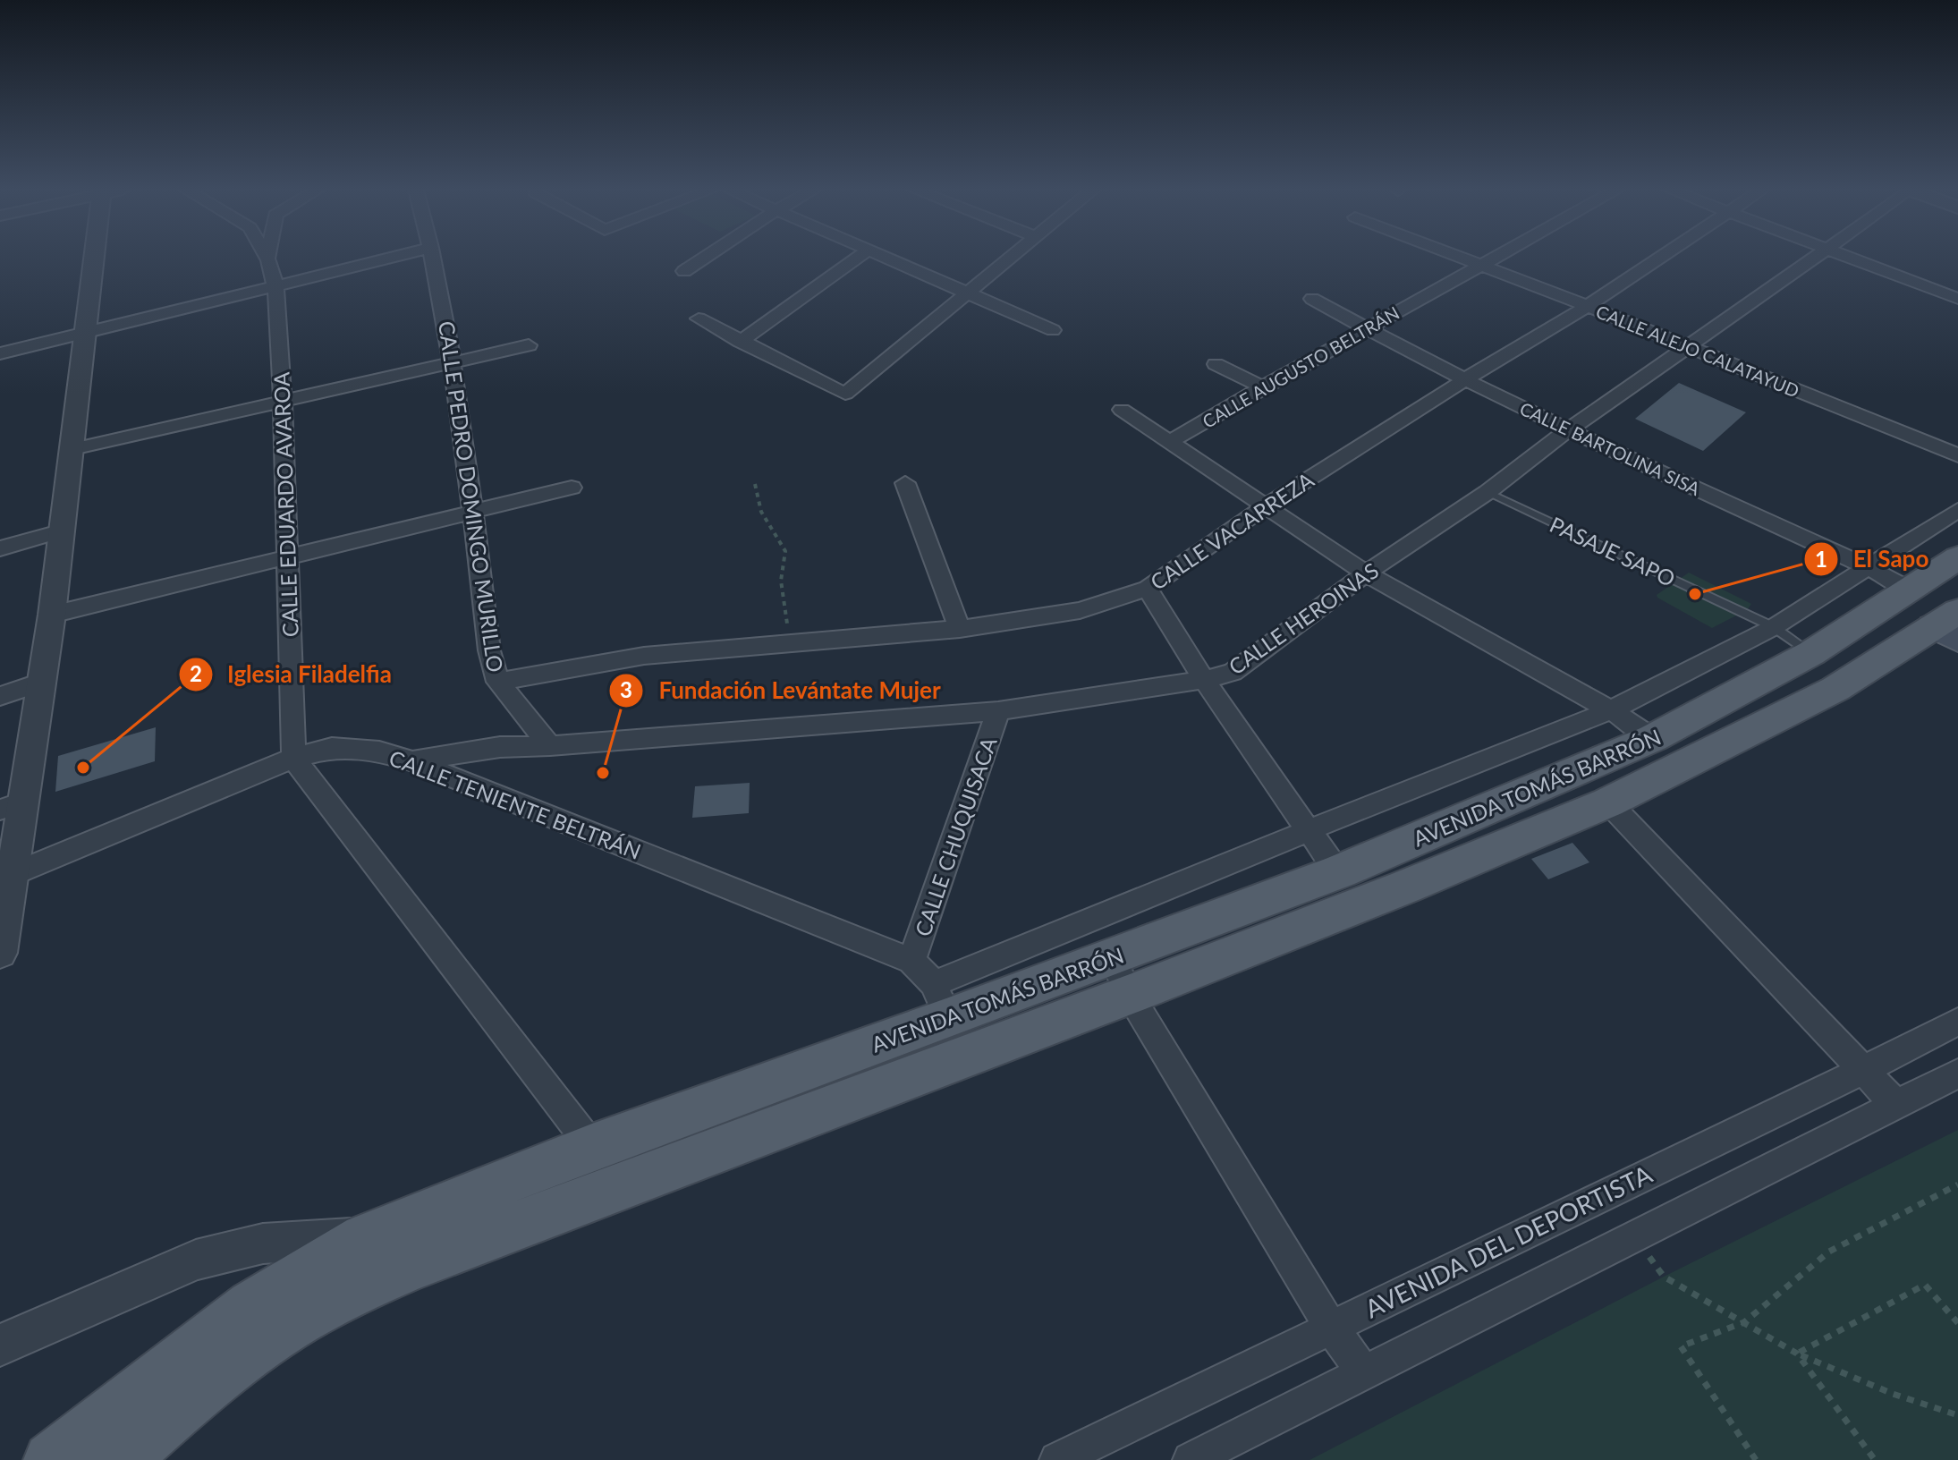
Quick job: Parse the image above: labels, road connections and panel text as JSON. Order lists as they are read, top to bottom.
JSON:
{
  "streets": {
    "main road": ["AVENIDA TOMÁS BARRÓN"],
    "street": [
      "CALLE ALEJO CALATAYUD",
      "CALLE AUGUSTO BELTRÁN",
      "CALLE BARTOLINA SISA",
      "CALLE PEDRO DOMINGO MURILLO",
      "CALLE EDUARDO AVAROA",
      "CALLE VACARREZA",
      "CALLE HEROINAS",
      "CALLE TENIENTE BELTRÁN",
      "CALLE CHUQUISACA",
      "AVENIDA DEL DEPORTISTA"
    ],
    "lane": ["PASAJE SAPO"]
  },
  "crossings": [
    ["CALLE ALEJO CALATAYUD", "CALLE AUGUSTO BELTRÁN"],
    ["CALLE ALEJO CALATAYUD", "CALLE VACARREZA"],
    ["CALLE ALEJO CALATAYUD", "CALLE HEROINAS"],
    ["CALLE AUGUSTO BELTRÁN", "CALLE BARTOLINA SISA"],
    ["CALLE BARTOLINA SISA", "CALLE VACARREZA"],
    ["CALLE BARTOLINA SISA", "CALLE HEROINAS"],
    ["CALLE BARTOLINA SISA", "AVENIDA TOMÁS BARRÓN"],
    ["CALLE PEDRO DOMINGO MURILLO", "CALLE VACARREZA"],
    ["CALLE PEDRO DOMINGO MURILLO", "CALLE HEROINAS"],
    ["CALLE EDUARDO AVAROA", "CALLE TENIENTE BELTRÁN"],
    ["PASAJE SAPO", "CALLE HEROINAS"],
    ["PASAJE SAPO", "AVENIDA TOMÁS BARRÓN"],
    ["CALLE HEROINAS", "CALLE TENIENTE BELTRÁN"],
    ["CALLE HEROINAS", "CALLE CHUQUISACA"],
    ["AVENIDA TOMÁS BARRÓN", "CALLE TENIENTE BELTRÁN"],
    ["CALLE TENIENTE BELTRÁN", "CALLE CHUQUISACA"]
  ],
  "places": ["El Sapo", "Iglesia Filadelfia", "Fundación Levántate Mujer"]
}
